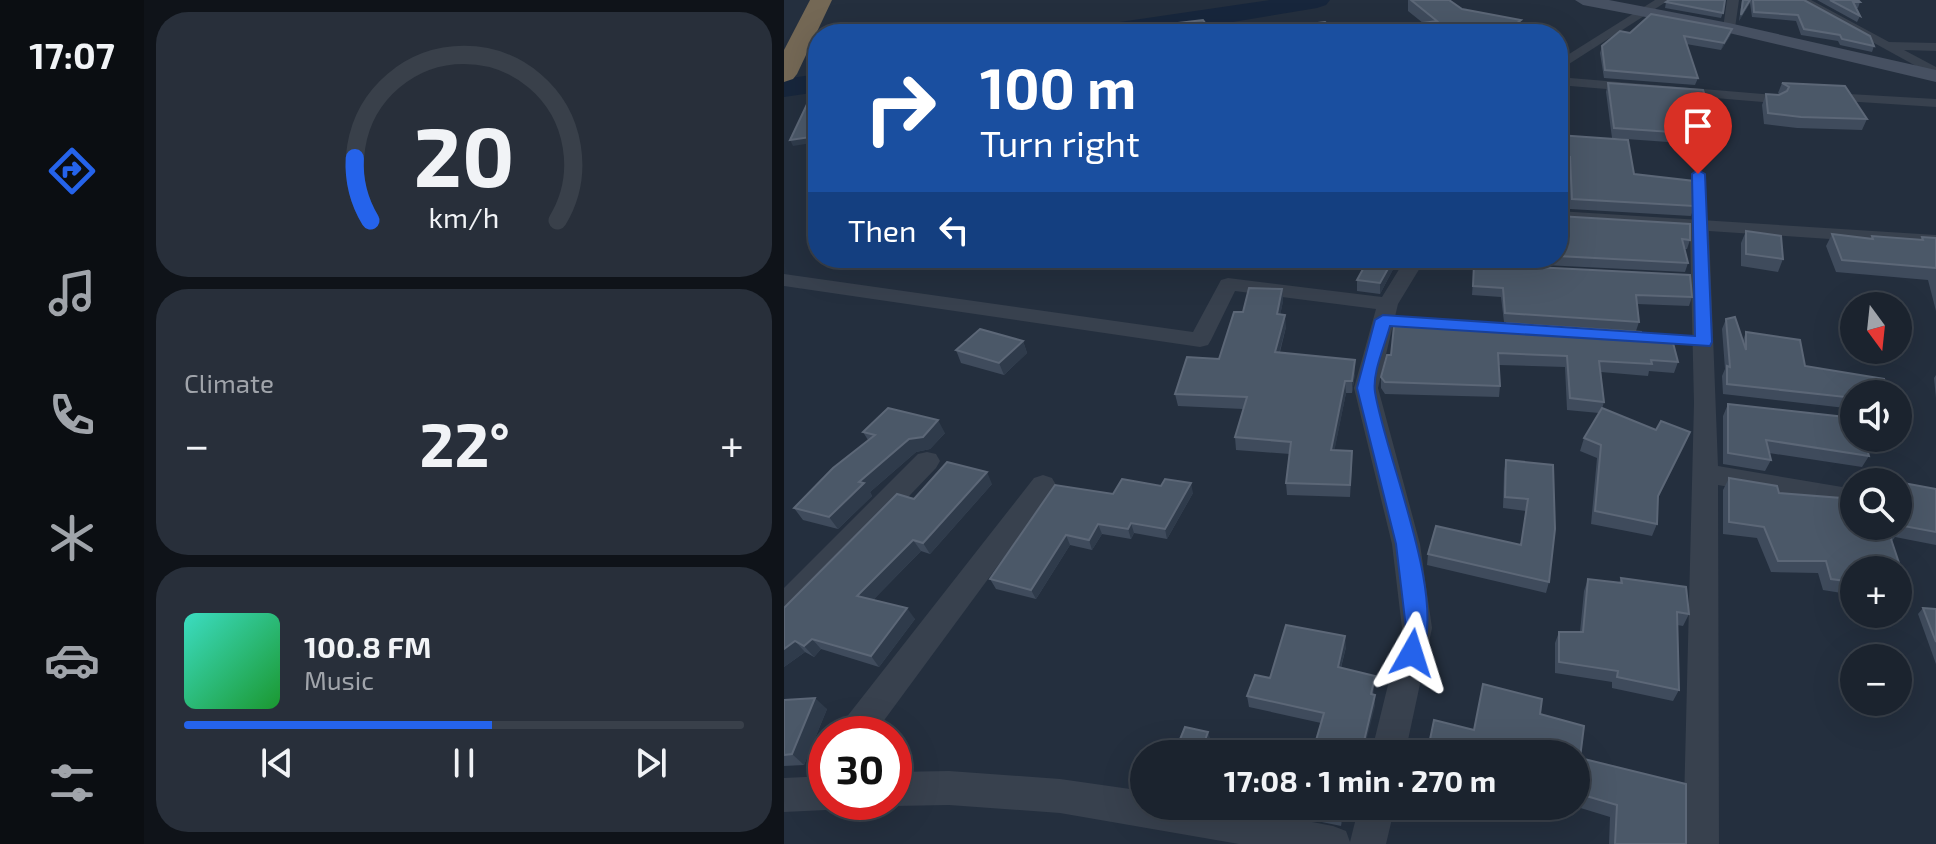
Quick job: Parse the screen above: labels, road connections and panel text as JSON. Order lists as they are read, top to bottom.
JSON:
{
  "north": "bottom",
  "page": {
    "tabs": "17:07",
    "turn": ["100 m", "Turn right"],
    "then": "Then",
    "tile": "Climate",
    "map_buttons": ["+", "−"],
    "heat": ["−", "22°", "+"],
    "song": ["100.8 FM", "Music"],
    "limit": "30",
    "trip": "17:08 · 1 min · 270 m",
    "gauge": ["20", "km/h"]
  }
}
